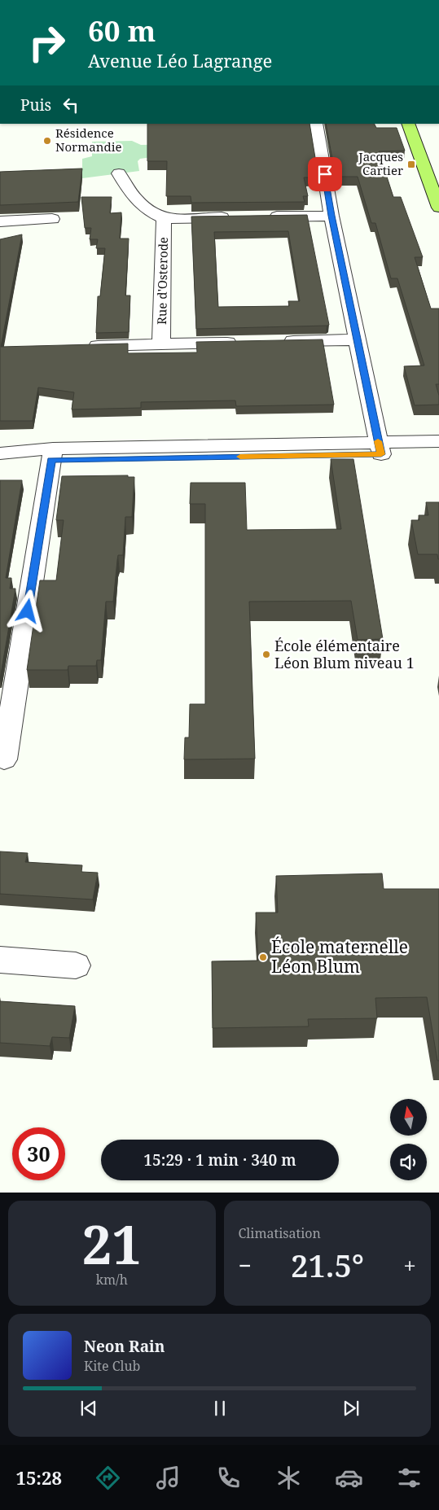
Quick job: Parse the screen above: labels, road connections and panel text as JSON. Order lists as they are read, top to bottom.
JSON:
{
  "streets": {
    "street": ["Rue d'Osterode"]
  },
  "places": {
    "other": ["Résidence Normandie", "École élémentaire Léon Blum niveau 1", "École maternelle Léon Blum"],
    "transit": ["Jacques Cartier"]
  },
  "north": "top",
  "page": {
    "turn": ["60 m", "Avenue Léo Lagrange"],
    "then": "Puis",
    "limit": "30",
    "trip": "15:29 · 1 min · 340 m",
    "tile": [
      ["21", "km/h"],
      "Climatisation"
    ],
    "heat": ["−", "21.5°", "+"],
    "song": ["Neon Rain", "Kite Club"],
    "tabs": "15:28"
  }
}
